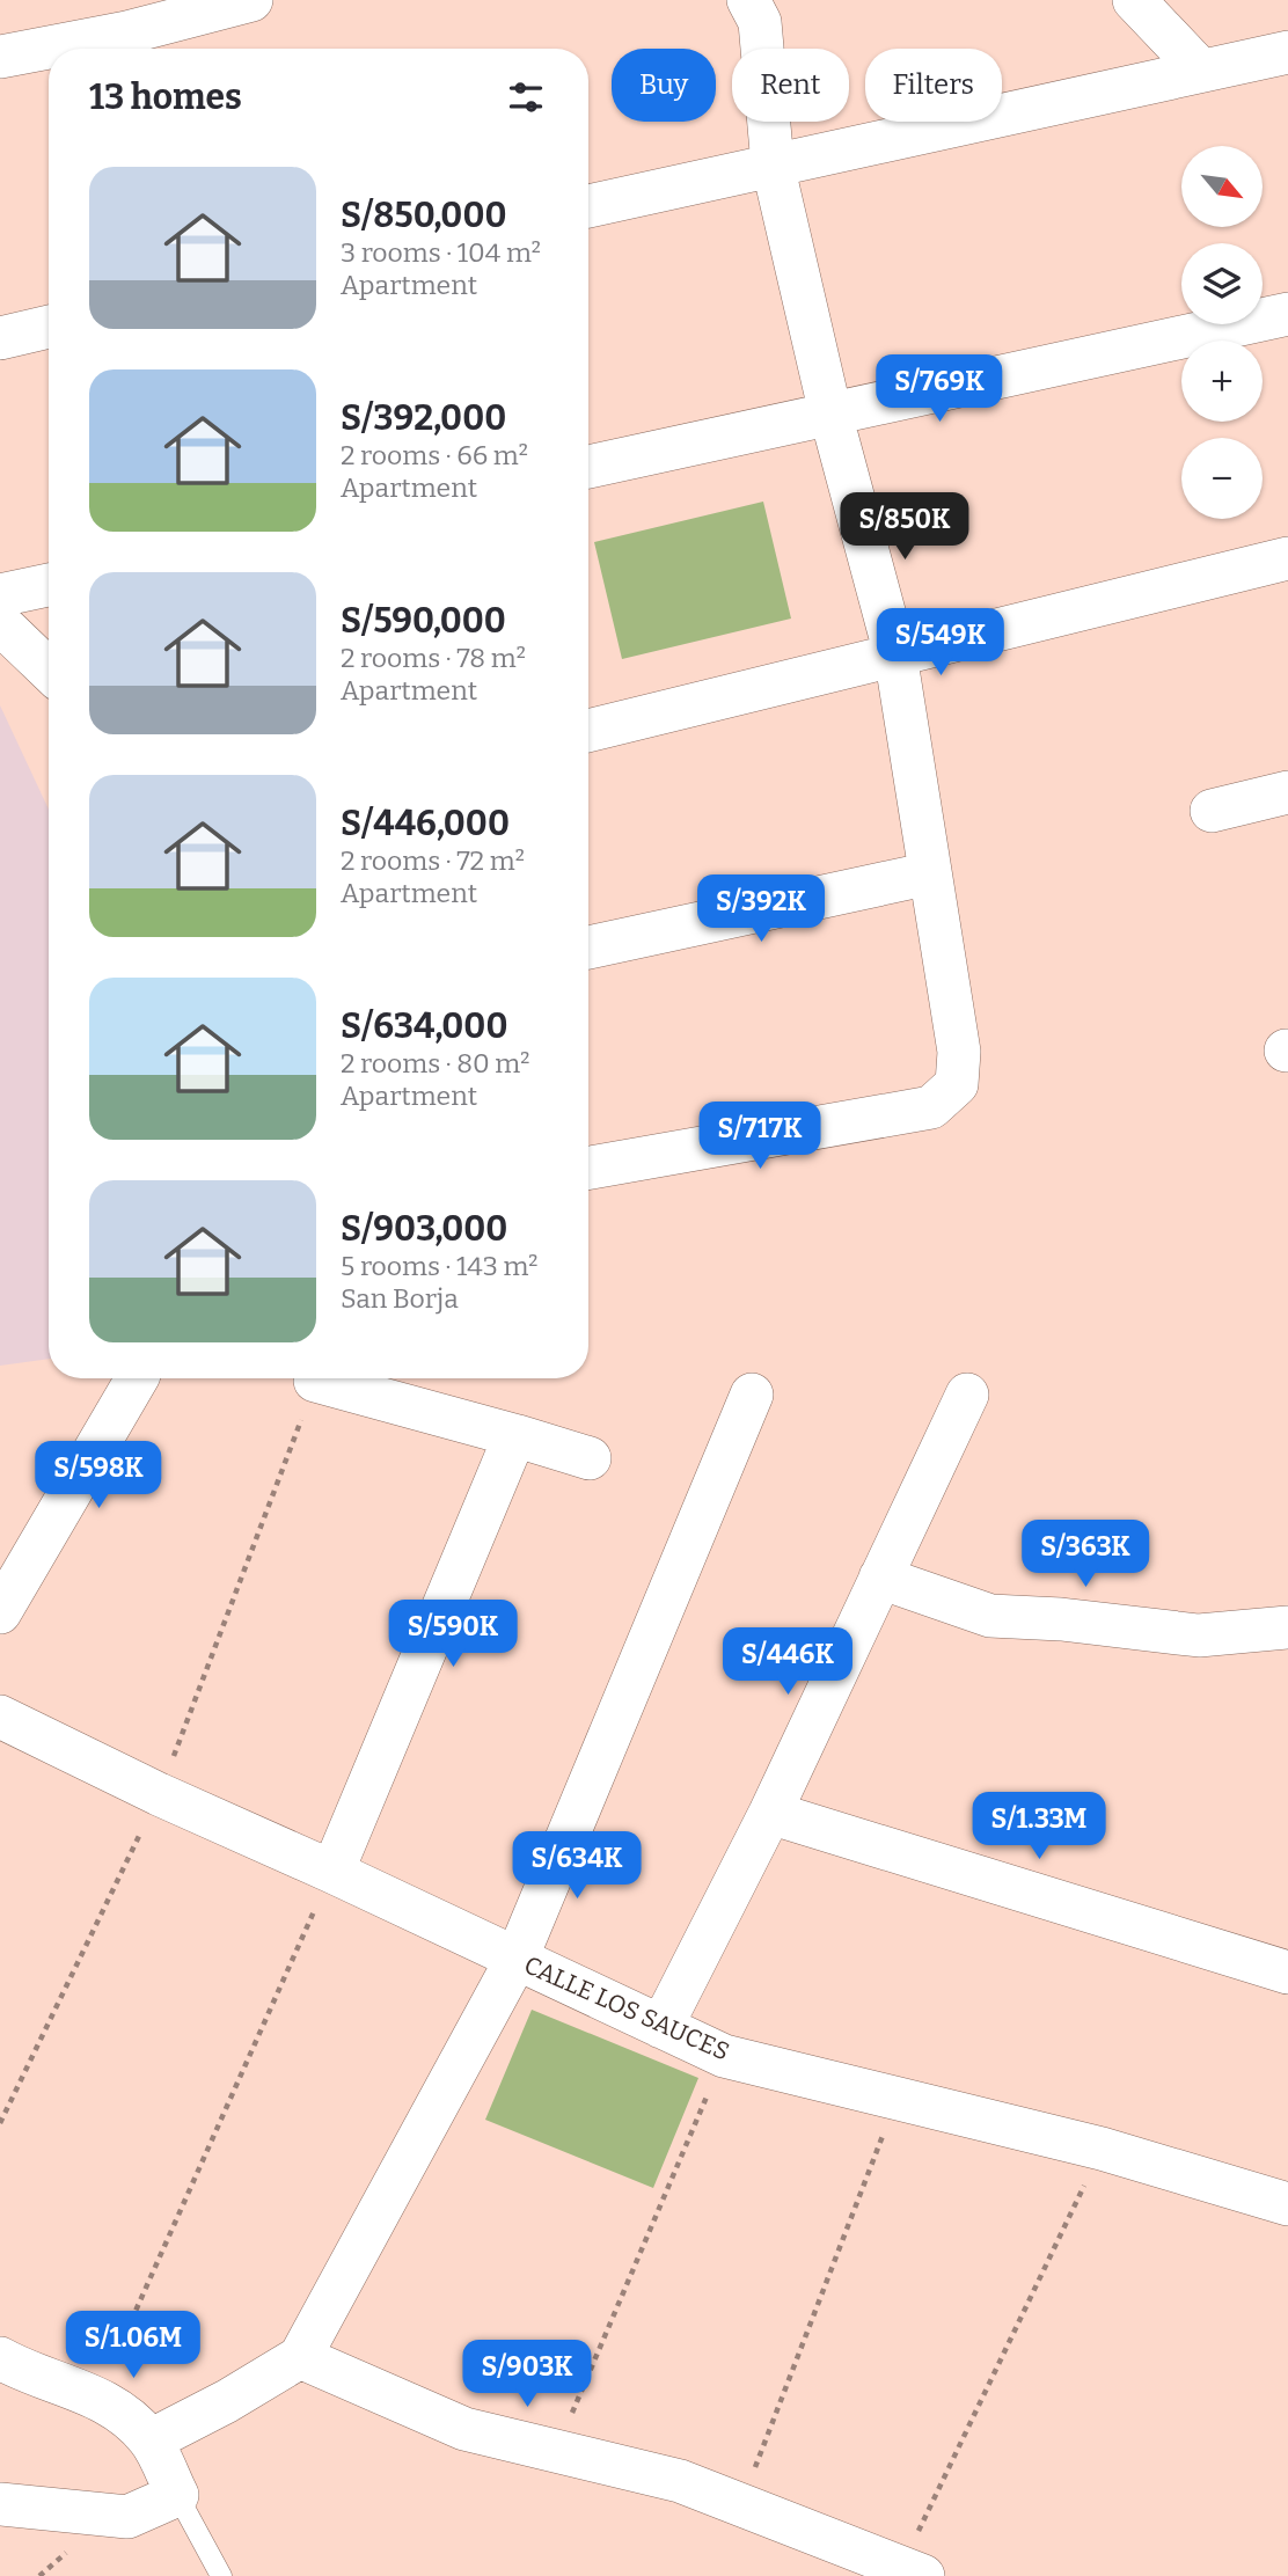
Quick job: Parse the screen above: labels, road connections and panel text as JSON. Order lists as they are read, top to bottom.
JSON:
{
  "streets": {
    "street": ["CALLE LOS SAUCES"]
  },
  "north": "bottom right",
  "page": {
    "chip": ["Buy", "Rent", "Filters"],
    "heading": "13 homes",
    "map_buttons": ["+", "−"],
    "list": [
      {
        "name": "S/850,000",
        "note": "3 rooms · 104 m² · Apartment"
      },
      {
        "name": "S/392,000",
        "note": "2 rooms · 66 m² · Apartment"
      },
      {
        "name": "S/590,000",
        "note": "2 rooms · 78 m² · Apartment"
      },
      {
        "name": "S/446,000",
        "note": "2 rooms · 72 m² · Apartment"
      },
      {
        "name": "S/634,000",
        "note": "2 rooms · 80 m² · Apartment"
      },
      {
        "name": "S/903,000",
        "note": "5 rooms · 143 m² · San Borja"
      }
    ],
    "price": [
      "S/769K",
      "S/850K",
      "S/549K",
      "S/392K",
      "S/717K",
      "S/598K",
      "S/363K",
      "S/590K",
      "S/446K",
      "S/1.33M",
      "S/634K",
      "S/1.06M",
      "S/903K"
    ]
  }
}
